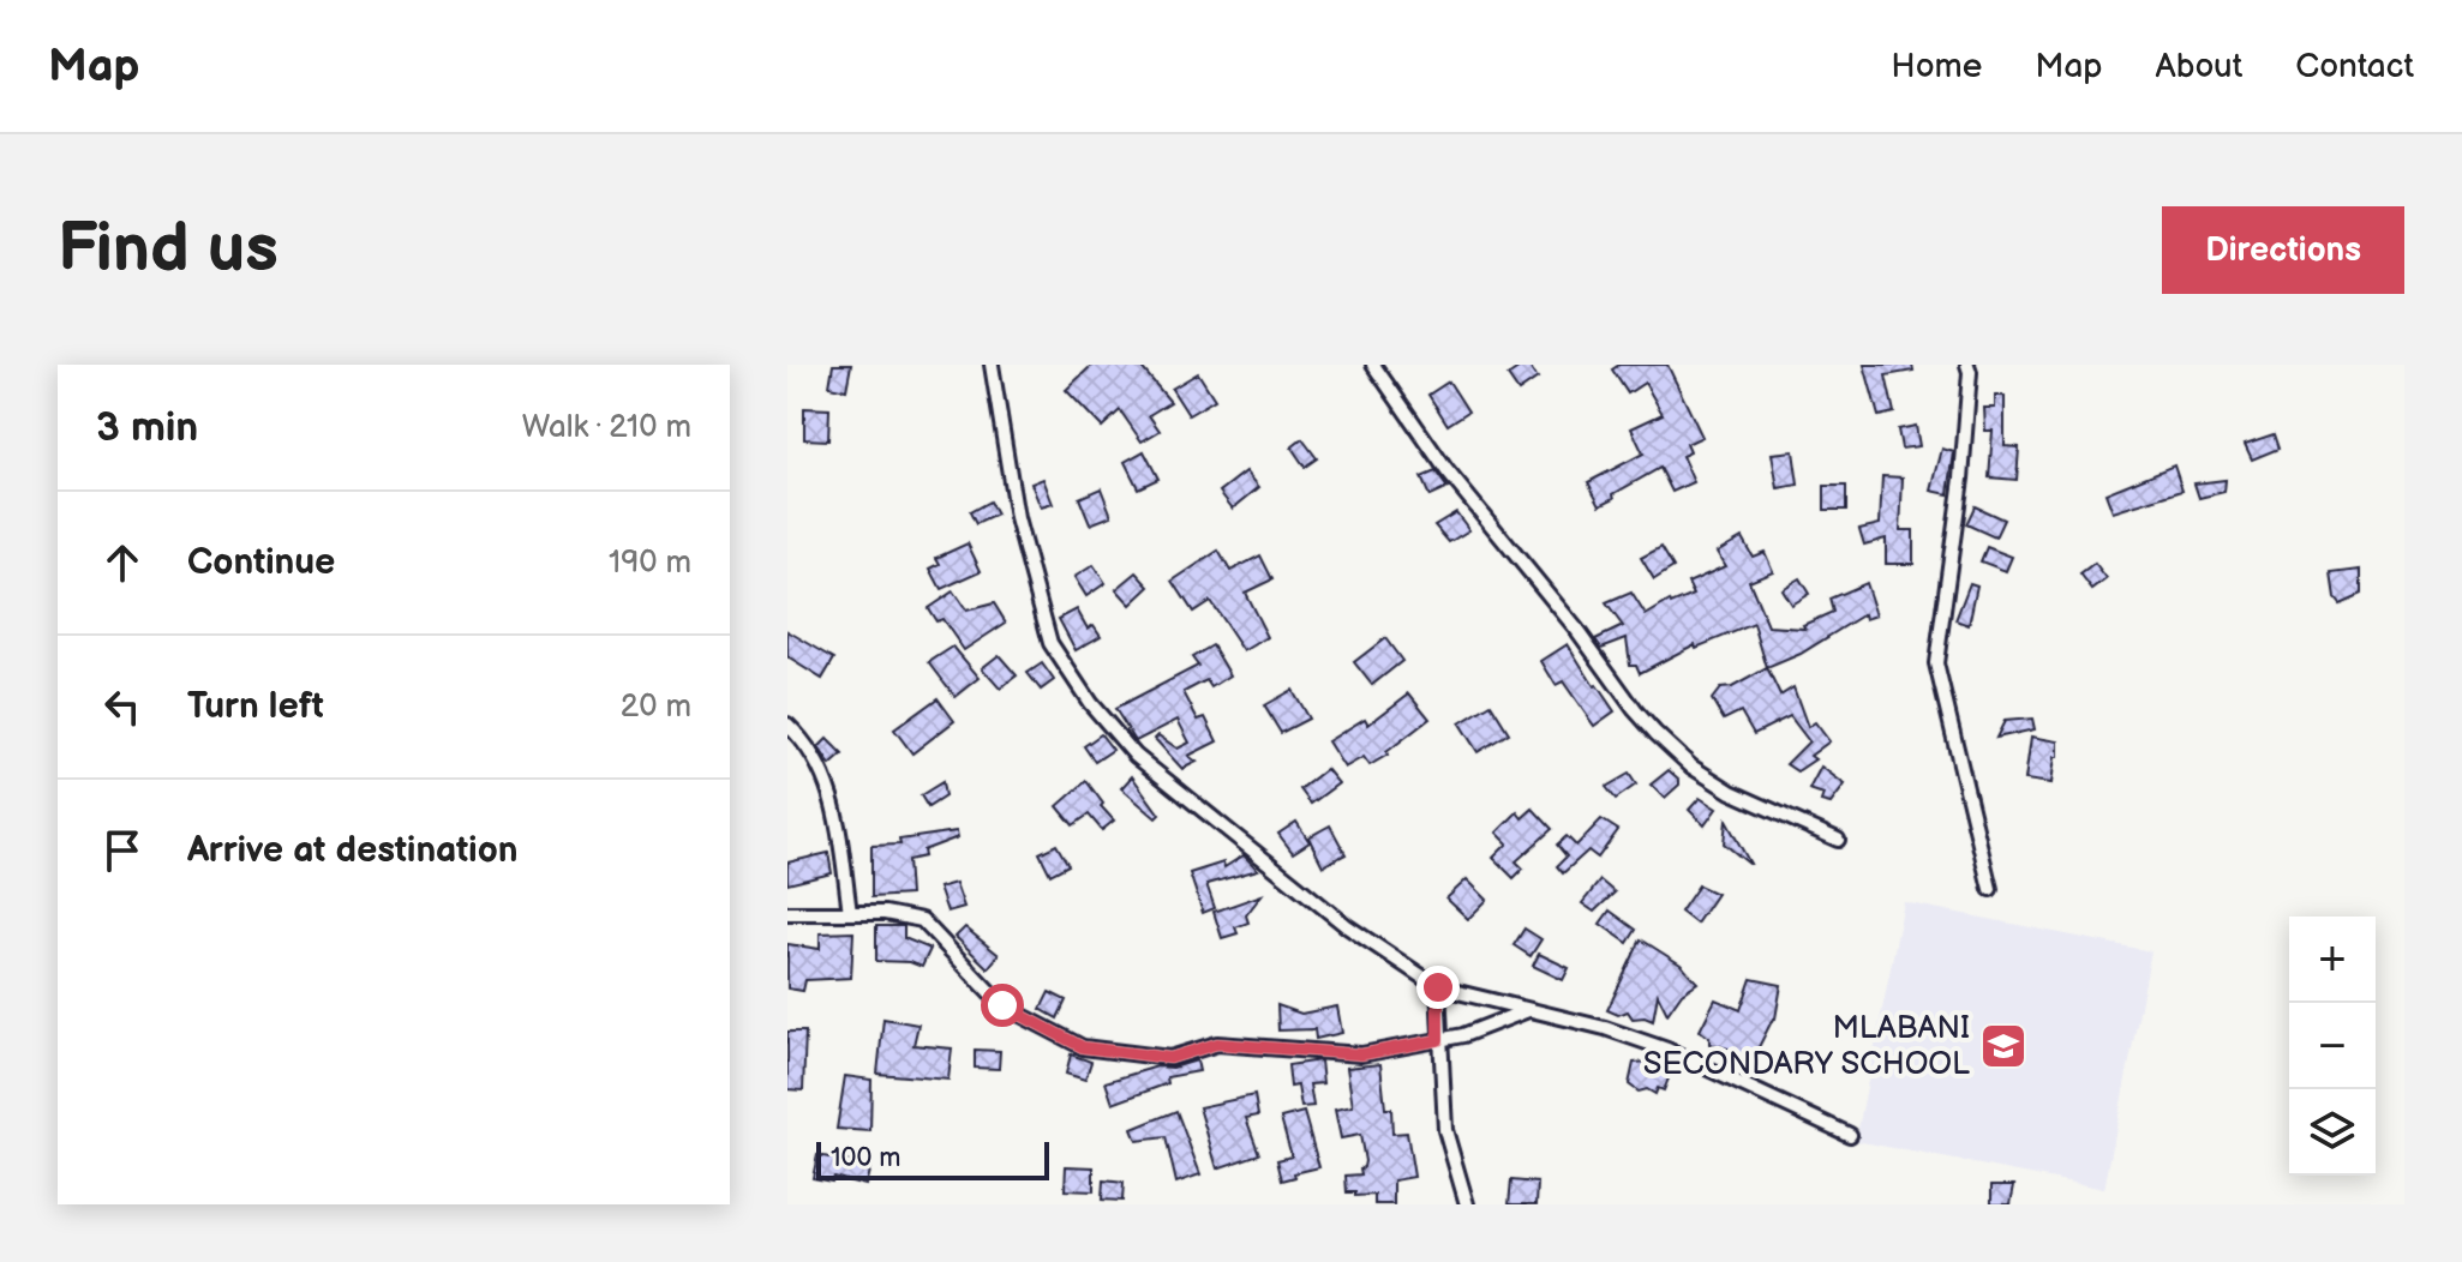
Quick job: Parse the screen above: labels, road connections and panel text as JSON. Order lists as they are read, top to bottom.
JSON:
{
  "places": {
    "school or university": ["MLABANI SECONDARY SCHOOL"]
  },
  "scale_bar": "100 m",
  "page": {
    "header": "Map",
    "nav": [
      "Home",
      "Map",
      "About",
      "Contact"
    ],
    "buttons": "Directions",
    "title": "Find us",
    "heading": ["3 min", "Walk · 210 m"],
    "list": [
      ["Continue", "190 m"],
      ["Turn left", "20 m"],
      "Arrive at destination"
    ],
    "map_buttons": ["+", "−"],
    "scale": "100 m"
  }
}
